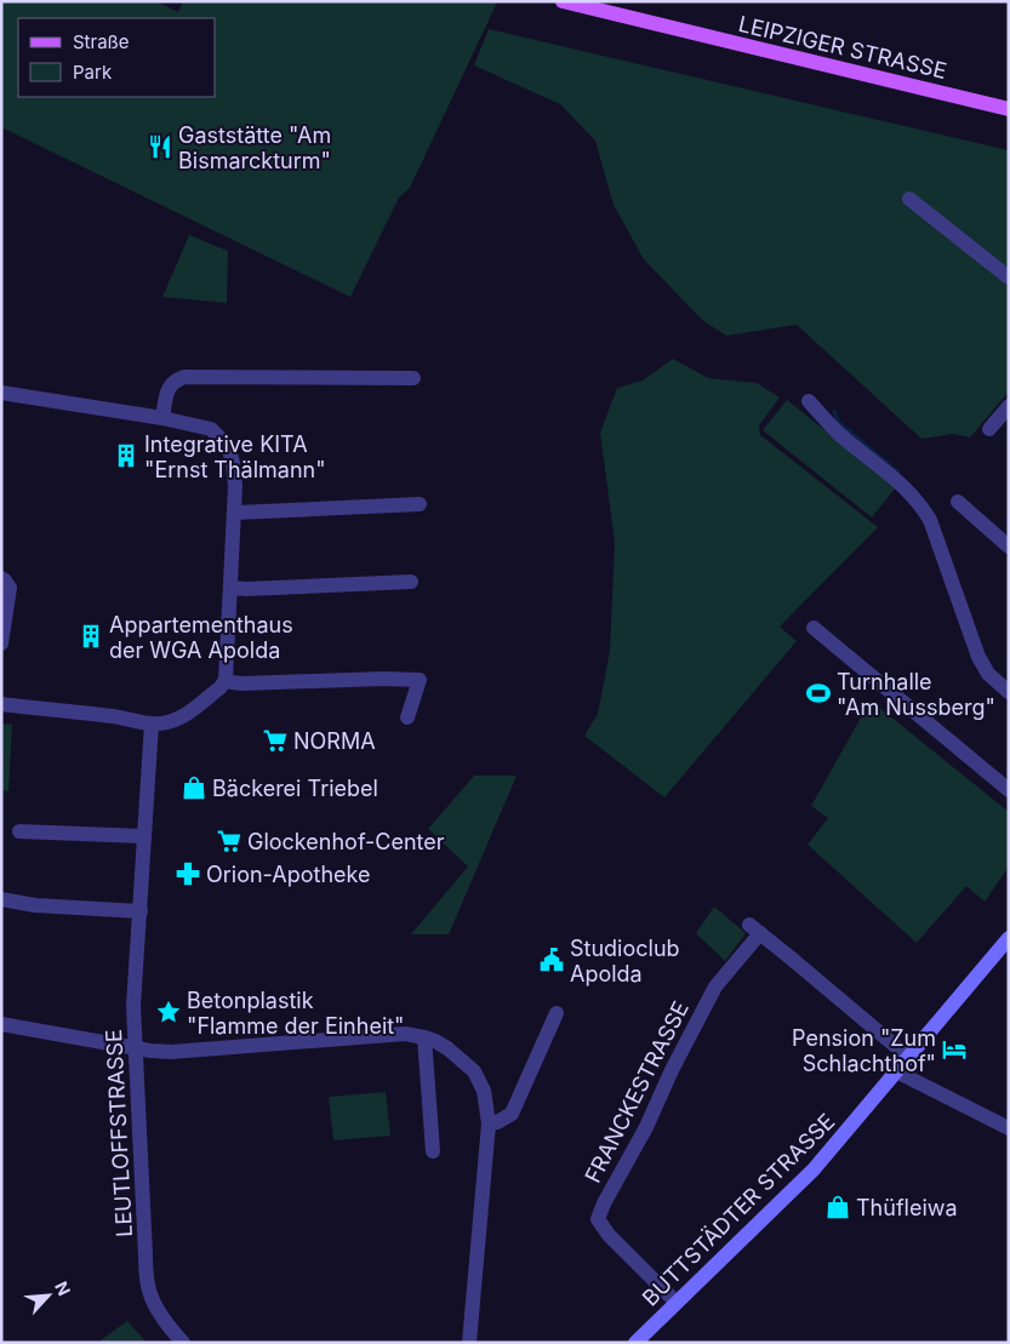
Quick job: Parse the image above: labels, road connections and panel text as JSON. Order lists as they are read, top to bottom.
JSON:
{
  "streets": {
    "main road": ["LEIPZIGER STRASSE"],
    "street": ["FRANCKESTRASSE", "LEUTLOFFSTRASSE", "BUTTSTÄDTER STRASSE"]
  },
  "crossings": [
    ["FRANCKESTRASSE", "BUTTSTÄDTER STRASSE"]
  ],
  "places": {
    "restaurant": ["Gaststätte \"Am Bismarckturm\""],
    "building": ["Integrative KITA \"Ernst Thälmann\"", "Appartementhaus der WGA Apolda"],
    "sports": ["Turnhalle \"Am Nussberg\""],
    "supermarket": ["NORMA", "Glockenhof-Center"],
    "shop": ["Bäckerei Triebel", "Thüfleiwa"],
    "pharmacy": ["Orion-Apotheke"],
    "public building": ["Studioclub Apolda"],
    "place": ["Betonplastik \"Flamme der Einheit\""],
    "hotel": ["Pension \"Zum Schlachthof\""]
  },
  "legend": ["Straße", "Park"],
  "north": "top right"
}
